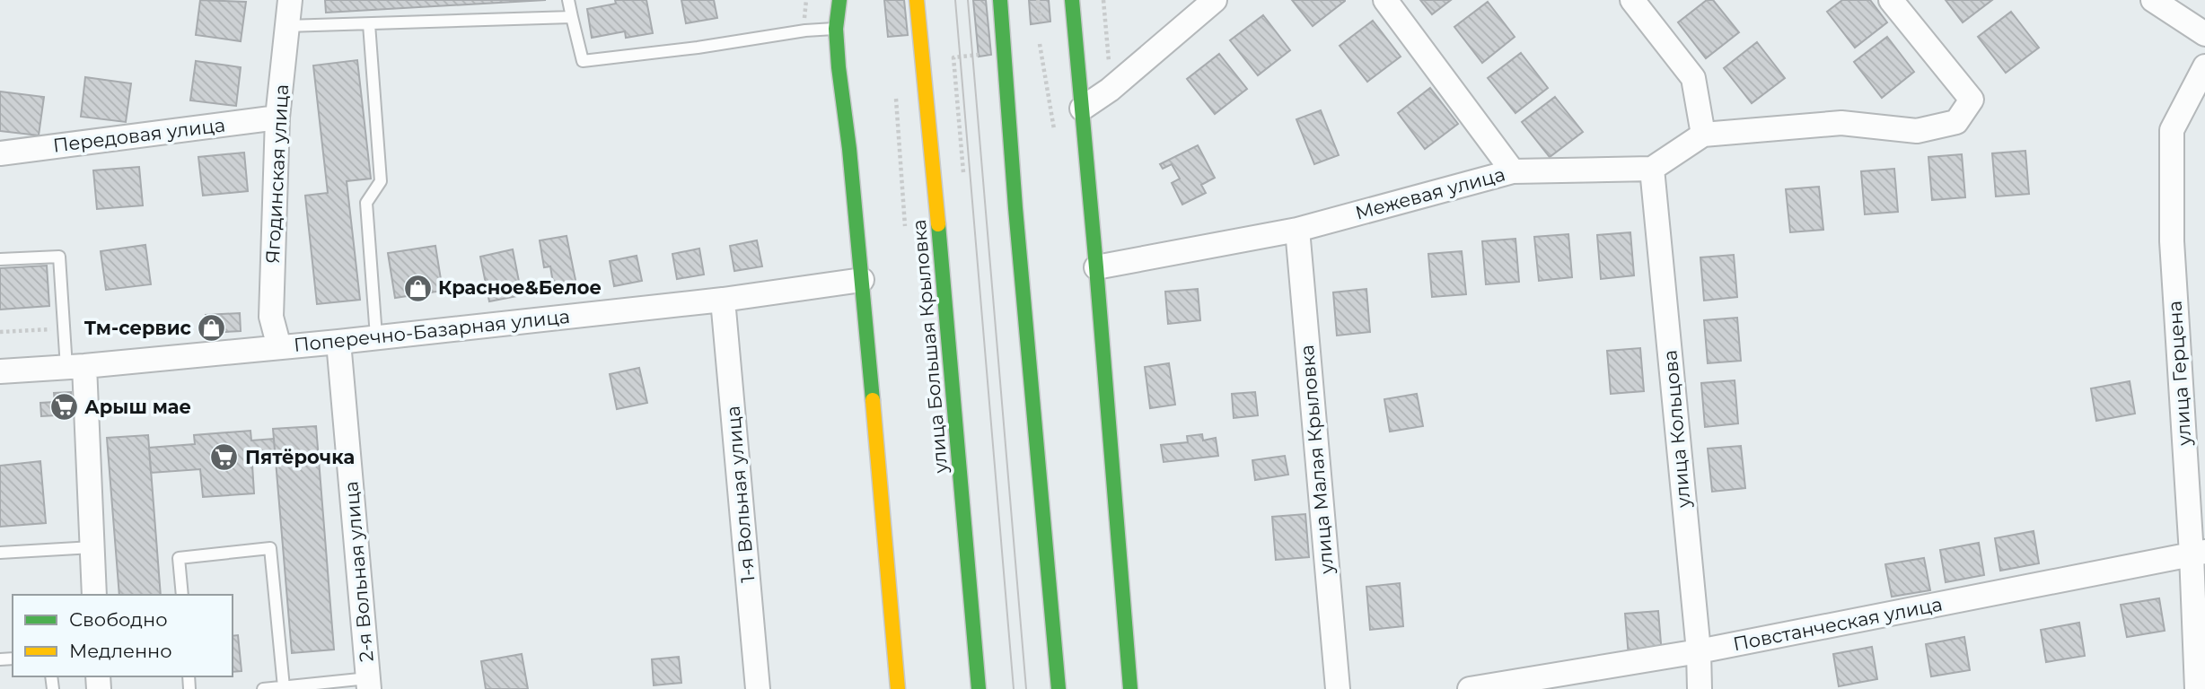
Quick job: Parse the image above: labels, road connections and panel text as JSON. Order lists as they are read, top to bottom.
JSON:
{
  "streets": {
    "main road": ["улица Большая Крыловка"],
    "street": [
      "Передовая улица",
      "Ягодинская улица",
      "Межевая улица",
      "Поперечно-Базарная улица",
      "улица Герцена",
      "улица Кольцова",
      "улица Малая Крыловка",
      "1-я Вольная улица",
      "2-я Вольная улица",
      "Повстанческая улица"
    ]
  },
  "crossings": [
    ["Передовая улица", "Ягодинская улица"],
    ["Ягодинская улица", "Поперечно-Базарная улица"],
    ["Межевая улица", "улица Кольцова"],
    ["Межевая улица", "улица Малая Крыловка"],
    ["Поперечно-Базарная улица", "1-я Вольная улица"],
    ["Поперечно-Базарная улица", "2-я Вольная улица"],
    ["улица Герцена", "Повстанческая улица"],
    ["улица Кольцова", "Повстанческая улица"]
  ],
  "places": {
    "shop": ["Красное&Белое", "Тм-сервис"],
    "supermarket": ["Арыш мае", "Пятёрочка"]
  },
  "legend": ["Свободно", "Медленно"]
}
